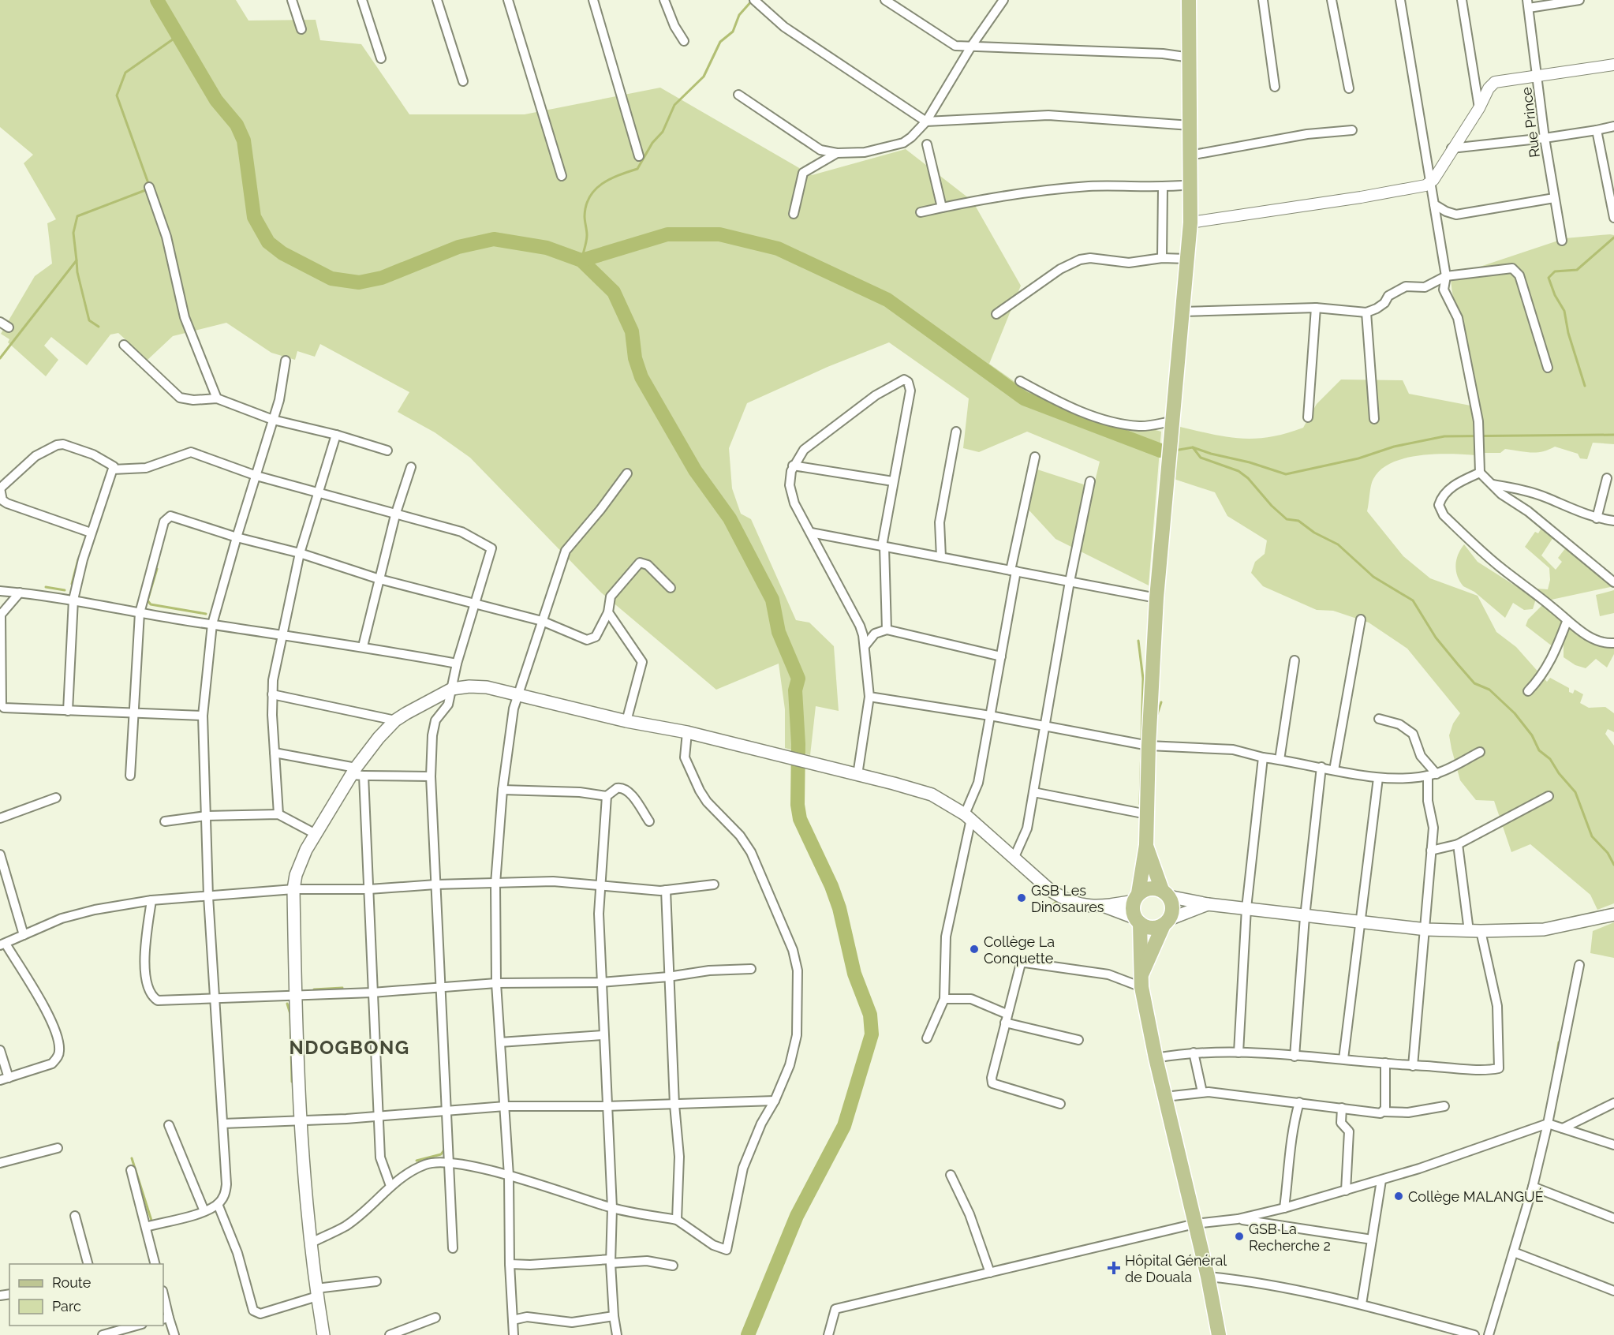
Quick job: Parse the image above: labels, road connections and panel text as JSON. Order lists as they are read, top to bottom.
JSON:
{
  "streets": {
    "street": ["Rue Prince"]
  },
  "districts": ["NDOGBONG"],
  "places": {
    "other": [
      "GSB Les Dinosaures",
      "Collège La Conquette",
      "Collège MALANGUÉ",
      "GSB La Recherche 2"
    ],
    "health": ["Hôpital Général de Douala"]
  },
  "legend": ["Route", "Parc"]
}
